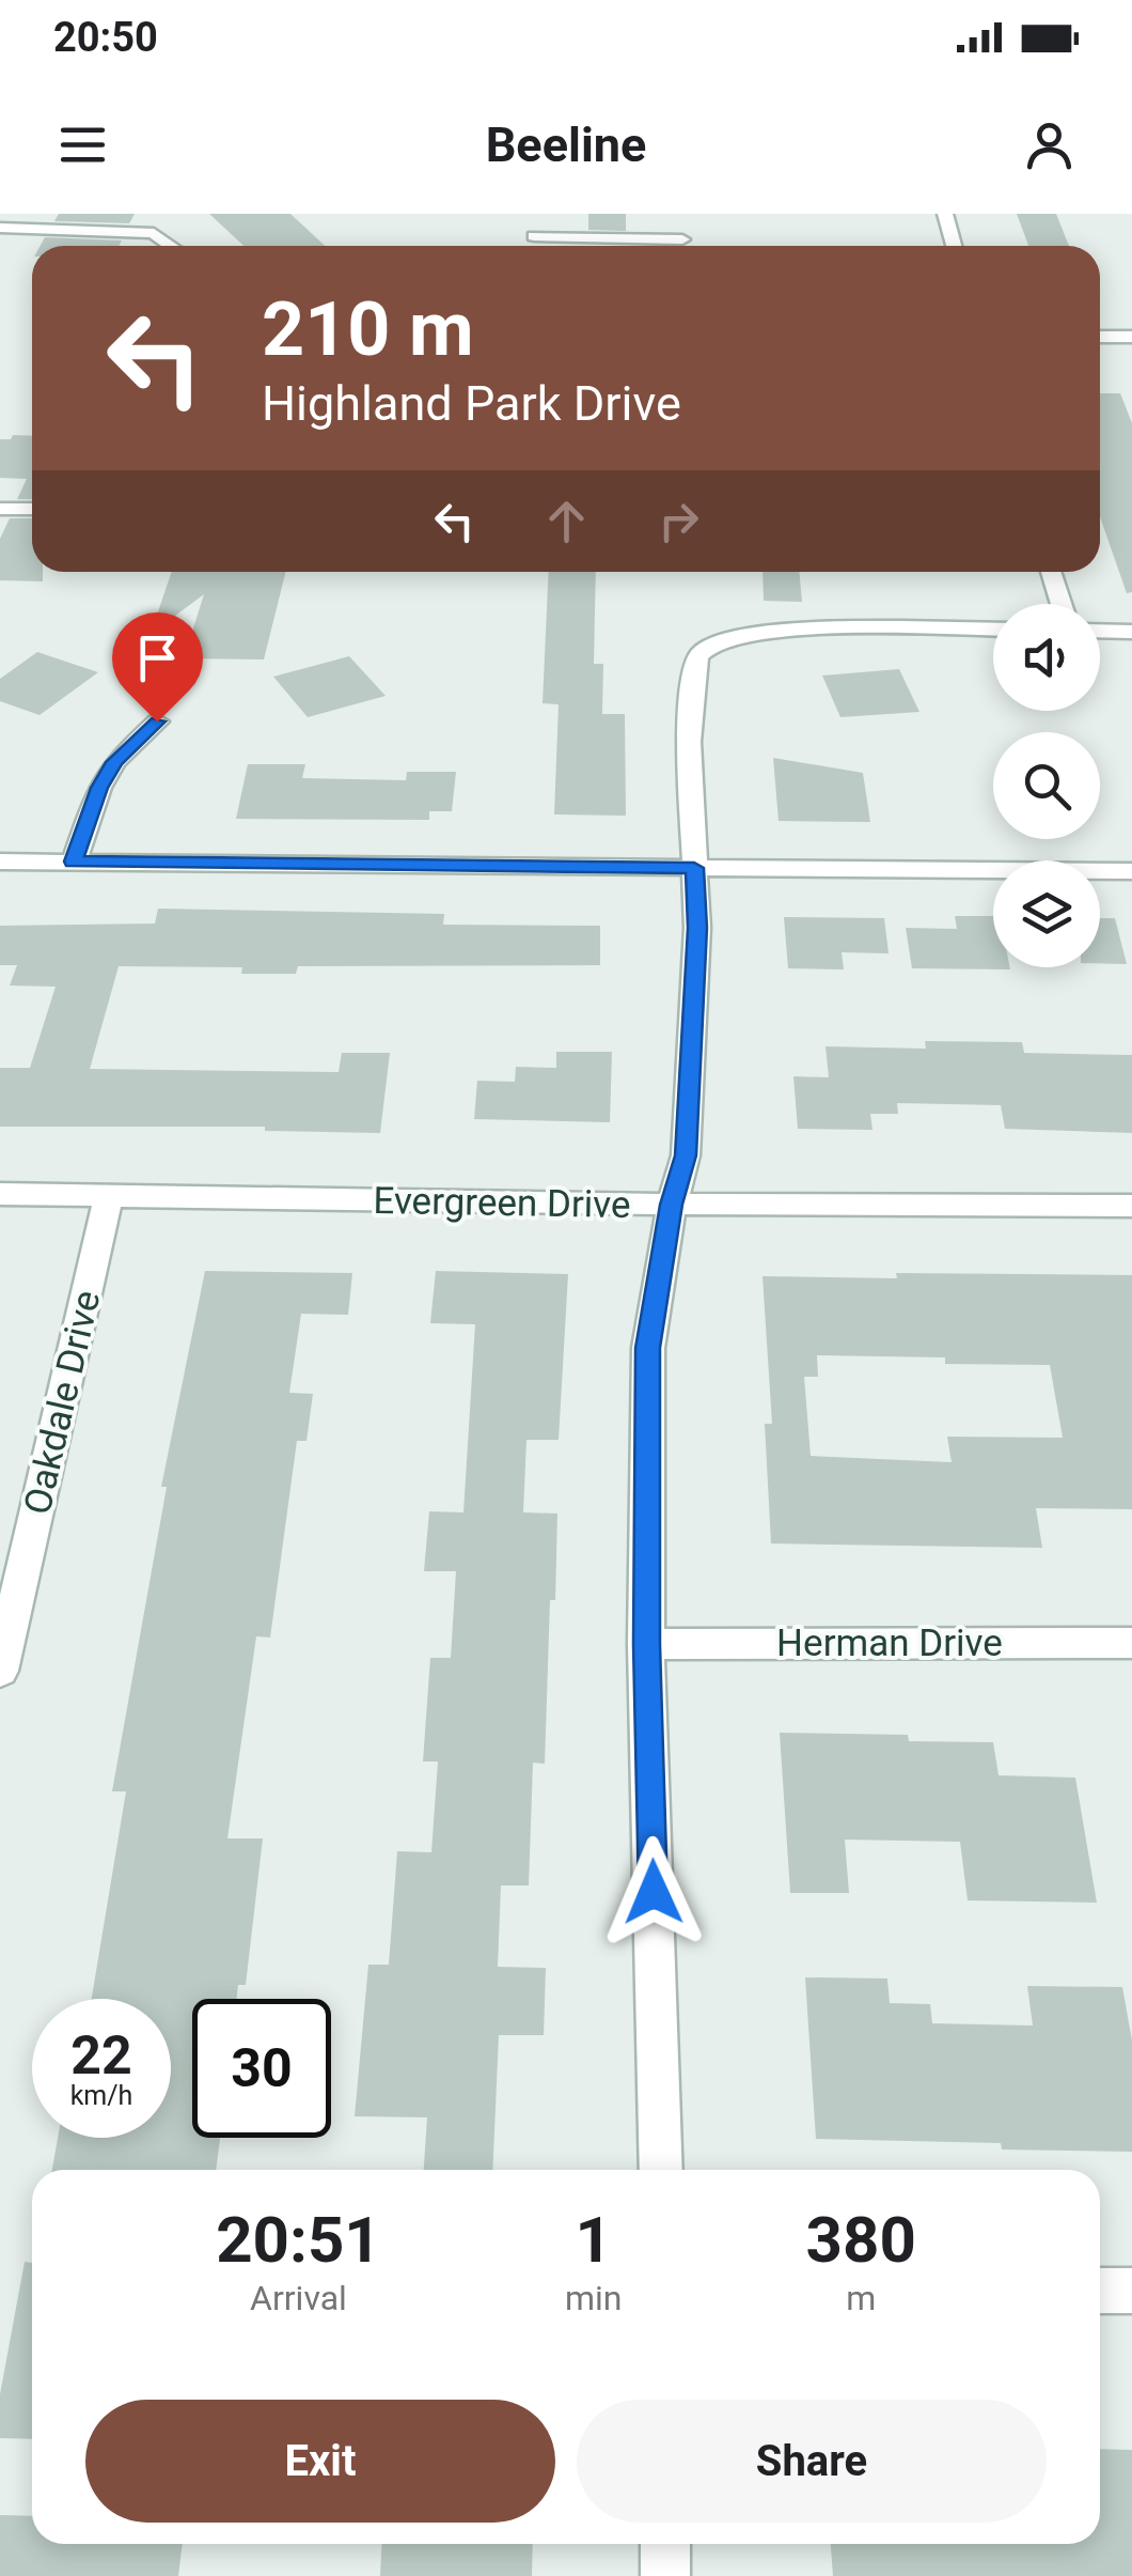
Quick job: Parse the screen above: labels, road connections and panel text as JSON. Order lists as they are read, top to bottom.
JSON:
{
  "streets": {
    "street": ["Evergreen Drive", "Oakdale Drive", "Herman Drive"]
  },
  "crossings": [
    ["Evergreen Drive", "Oakdale Drive"]
  ],
  "page": {
    "status": "20:50",
    "header": "Beeline",
    "turn": ["210 m", "Highland Park Drive"],
    "speed": "22 km/h",
    "limit": "30",
    "eta": [
      "20:51",
      "Arrival",
      "1",
      "min",
      "380",
      "m"
    ],
    "buttons": ["Exit", "Share"]
  }
}
